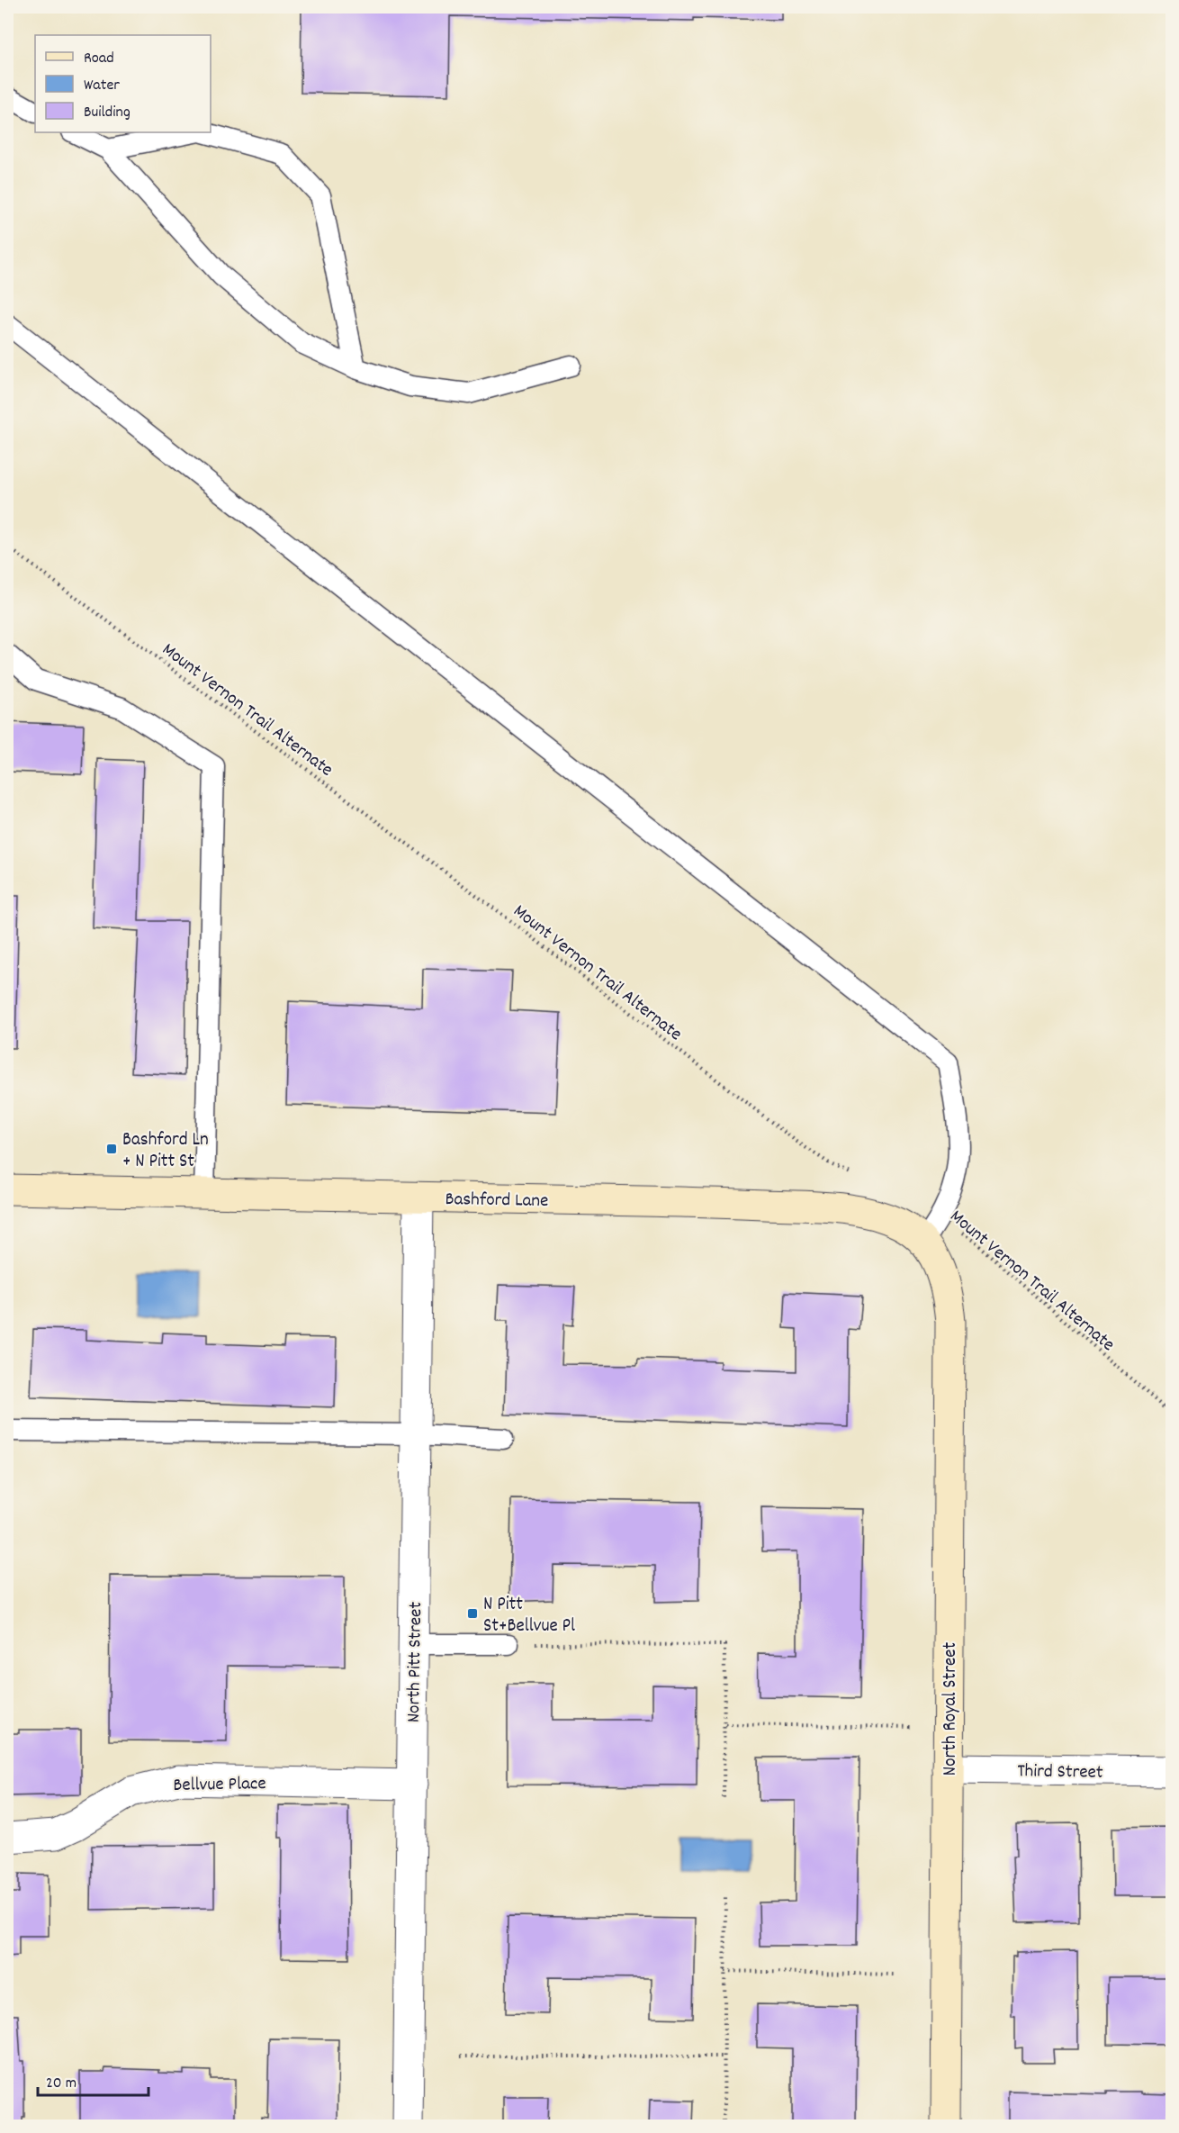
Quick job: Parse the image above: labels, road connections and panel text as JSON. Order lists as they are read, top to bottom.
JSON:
{
  "streets": {
    "street": [
      "Bashford Lane",
      "North Pitt Street",
      "North Royal Street",
      "Third Street",
      "Bellvue Place"
    ],
    "path": ["Mount Vernon Trail Alternate"]
  },
  "crossings": [
    ["Mount Vernon Trail Alternate", "Bashford Lane"],
    ["Bashford Lane", "North Pitt Street"],
    ["Bashford Lane", "North Royal Street"],
    ["North Pitt Street", "Bellvue Place"],
    ["North Royal Street", "Third Street"]
  ],
  "places": {
    "transit": ["Bashford Ln + N Pitt St", "N Pitt St+Bellvue Pl"]
  },
  "legend": ["Road", "Water", "Building"],
  "scale_bar": "20 m"
}
